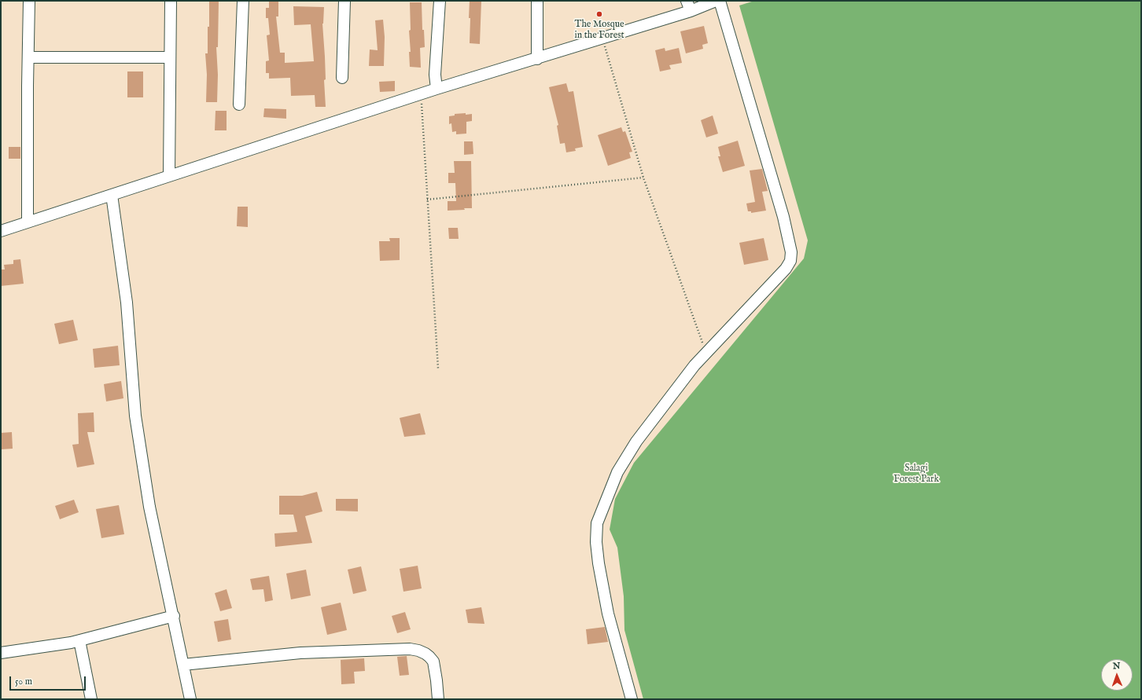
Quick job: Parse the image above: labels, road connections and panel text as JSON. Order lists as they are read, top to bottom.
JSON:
{
  "parks": ["Salagi Forest Park"],
  "places": ["The Mosque in the Forest"],
  "scale_bar": "50 m",
  "north": "top"
}
